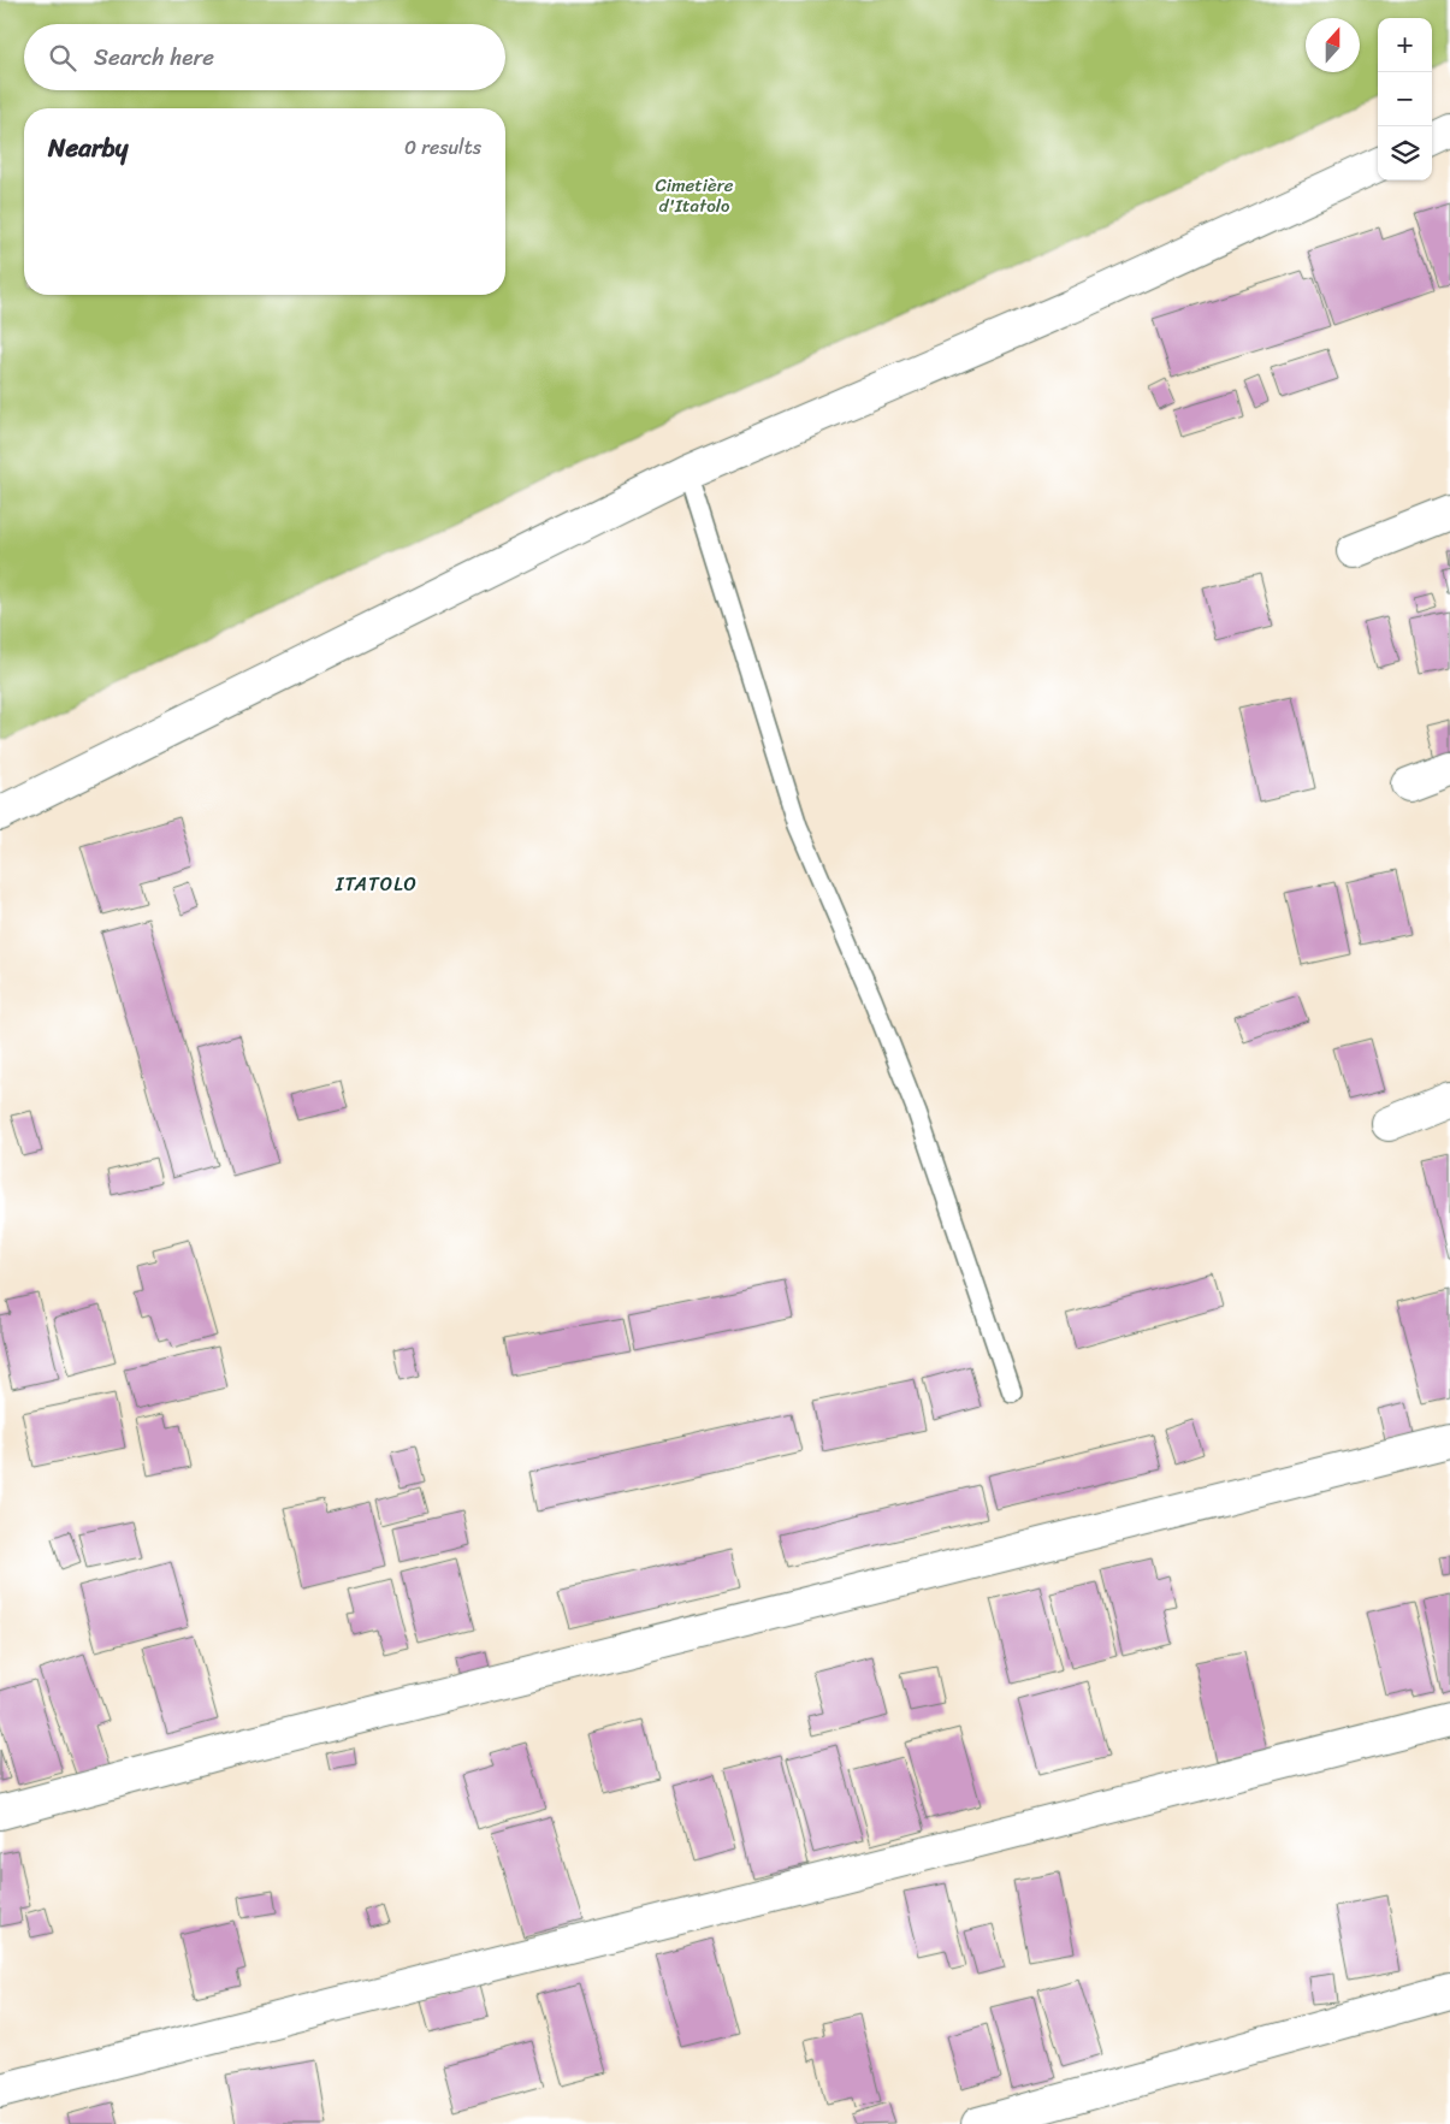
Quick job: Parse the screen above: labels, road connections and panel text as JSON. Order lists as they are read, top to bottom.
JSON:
{
  "districts": ["ITATOLO"],
  "parks": ["Cimetière d'Itatolo"],
  "north": "top",
  "page": {
    "map_buttons": ["+", "−"],
    "search": "Search here",
    "heading": ["Nearby", "0 results"]
  }
}
